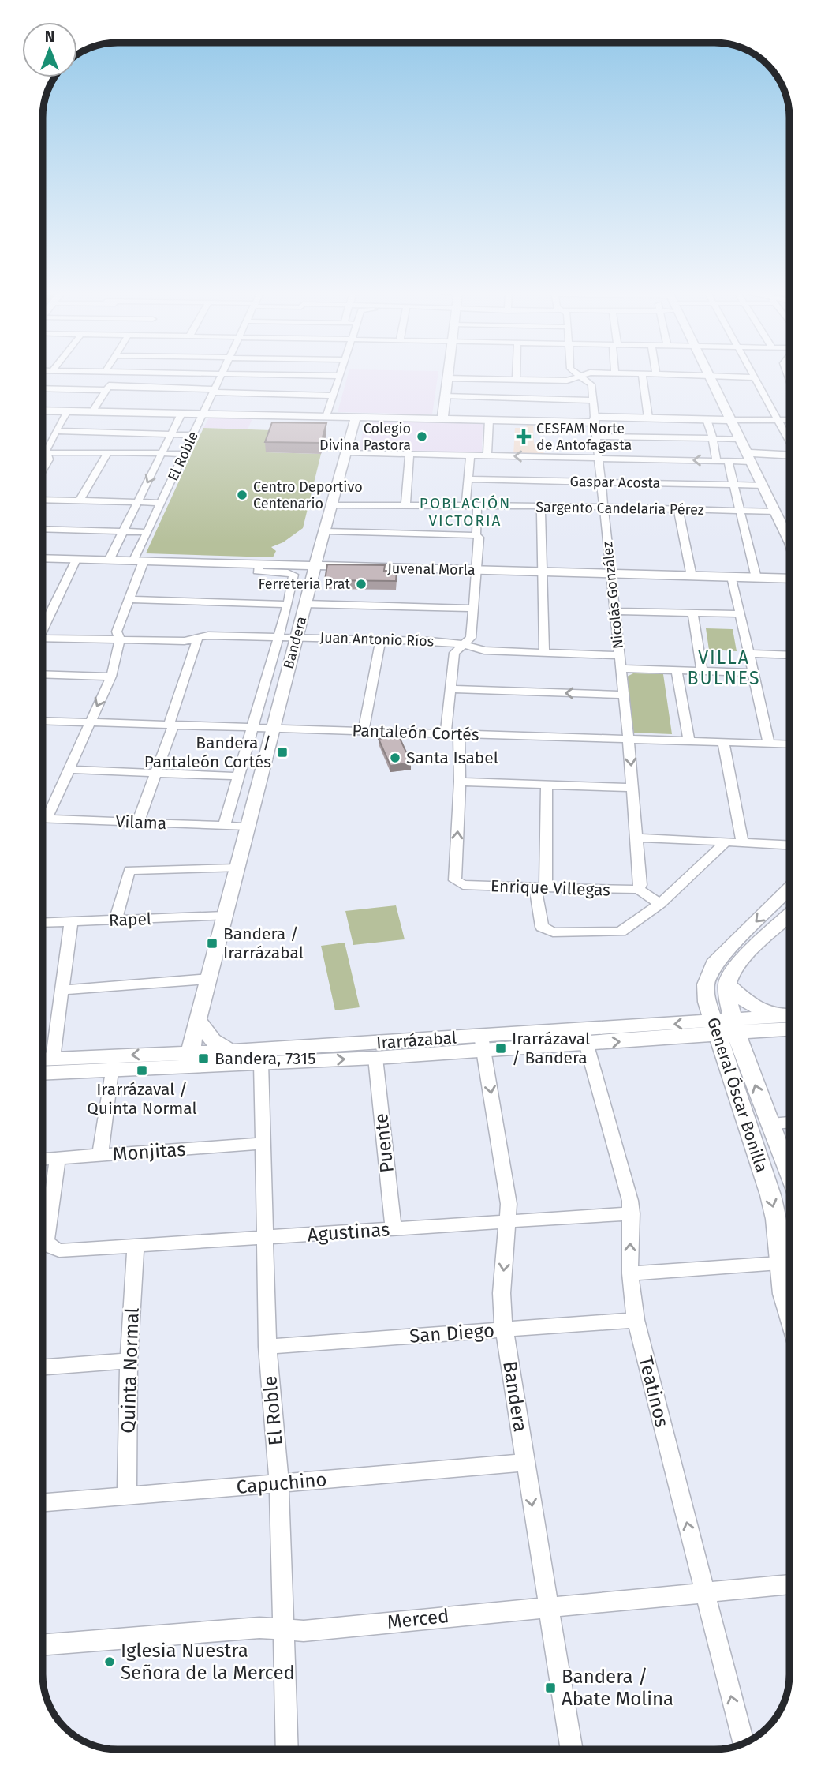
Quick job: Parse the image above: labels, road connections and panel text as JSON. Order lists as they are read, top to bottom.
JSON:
{
  "streets": {
    "street": [
      "El Roble",
      "Gaspar Acosta",
      "Sargento Candelaria Pérez",
      "Juvenal Morla",
      "Nicolás González",
      "Juan Antonio Ríos",
      "Bandera",
      "Pantaleón Cortés",
      "Vilama",
      "Enrique Villegas",
      "Rapel",
      "Irarrázabal",
      "General Óscar Bonilla",
      "Puente",
      "Monjitas",
      "Agustinas",
      "San Diego",
      "Quinta Normal",
      "Teatinos",
      "Capuchino",
      "Merced"
    ]
  },
  "crossings": [
    ["El Roble", "Juvenal Morla"],
    ["El Roble", "Juan Antonio Ríos"],
    ["El Roble", "Pantaleón Cortés"],
    ["El Roble", "Irarrázabal"],
    ["El Roble", "Monjitas"],
    ["El Roble", "Agustinas"],
    ["El Roble", "San Diego"],
    ["El Roble", "Capuchino"],
    ["El Roble", "Merced"],
    ["Gaspar Acosta", "Nicolás González"],
    ["Sargento Candelaria Pérez", "Nicolás González"],
    ["Sargento Candelaria Pérez", "Bandera"],
    ["Juvenal Morla", "Nicolás González"],
    ["Juvenal Morla", "Bandera"],
    ["Nicolás González", "Juan Antonio Ríos"],
    ["Nicolás González", "Pantaleón Cortés"],
    ["Nicolás González", "Enrique Villegas"],
    ["Juan Antonio Ríos", "Bandera"],
    ["Bandera", "Pantaleón Cortés"],
    ["Bandera", "Vilama"],
    ["Bandera", "Rapel"],
    ["Bandera", "Irarrázabal"],
    ["Bandera", "Agustinas"],
    ["Bandera", "San Diego"],
    ["Bandera", "Capuchino"],
    ["Bandera", "Merced"],
    ["Irarrázabal", "General Óscar Bonilla"],
    ["Irarrázabal", "Puente"],
    ["Irarrázabal", "Teatinos"],
    ["Puente", "Agustinas"],
    ["Monjitas", "Agustinas"],
    ["Agustinas", "Quinta Normal"],
    ["Agustinas", "Teatinos"],
    ["San Diego", "Teatinos"],
    ["Quinta Normal", "Capuchino"],
    ["Teatinos", "Merced"]
  ],
  "one_way": ["Teatinos"],
  "districts": ["POBLACIÓN VICTORIA", "VILLA BULNES"],
  "places": {
    "other": [
      "Colegio Divina Pastora",
      "Centro Deportivo Centenario",
      "Ferreteria Prat",
      "Santa Isabel",
      "Iglesia Nuestra Señora de la Merced"
    ],
    "health": ["CESFAM Norte de Antofagasta"],
    "transit": [
      "Bandera / Pantaleón Cortés",
      "Bandera / Irarrázabal",
      "Irarrázaval / Bandera",
      "Bandera, 7315",
      "Irarrázaval / Quinta Normal",
      "Bandera / Abate Molina"
    ]
  },
  "north": "top"
}
